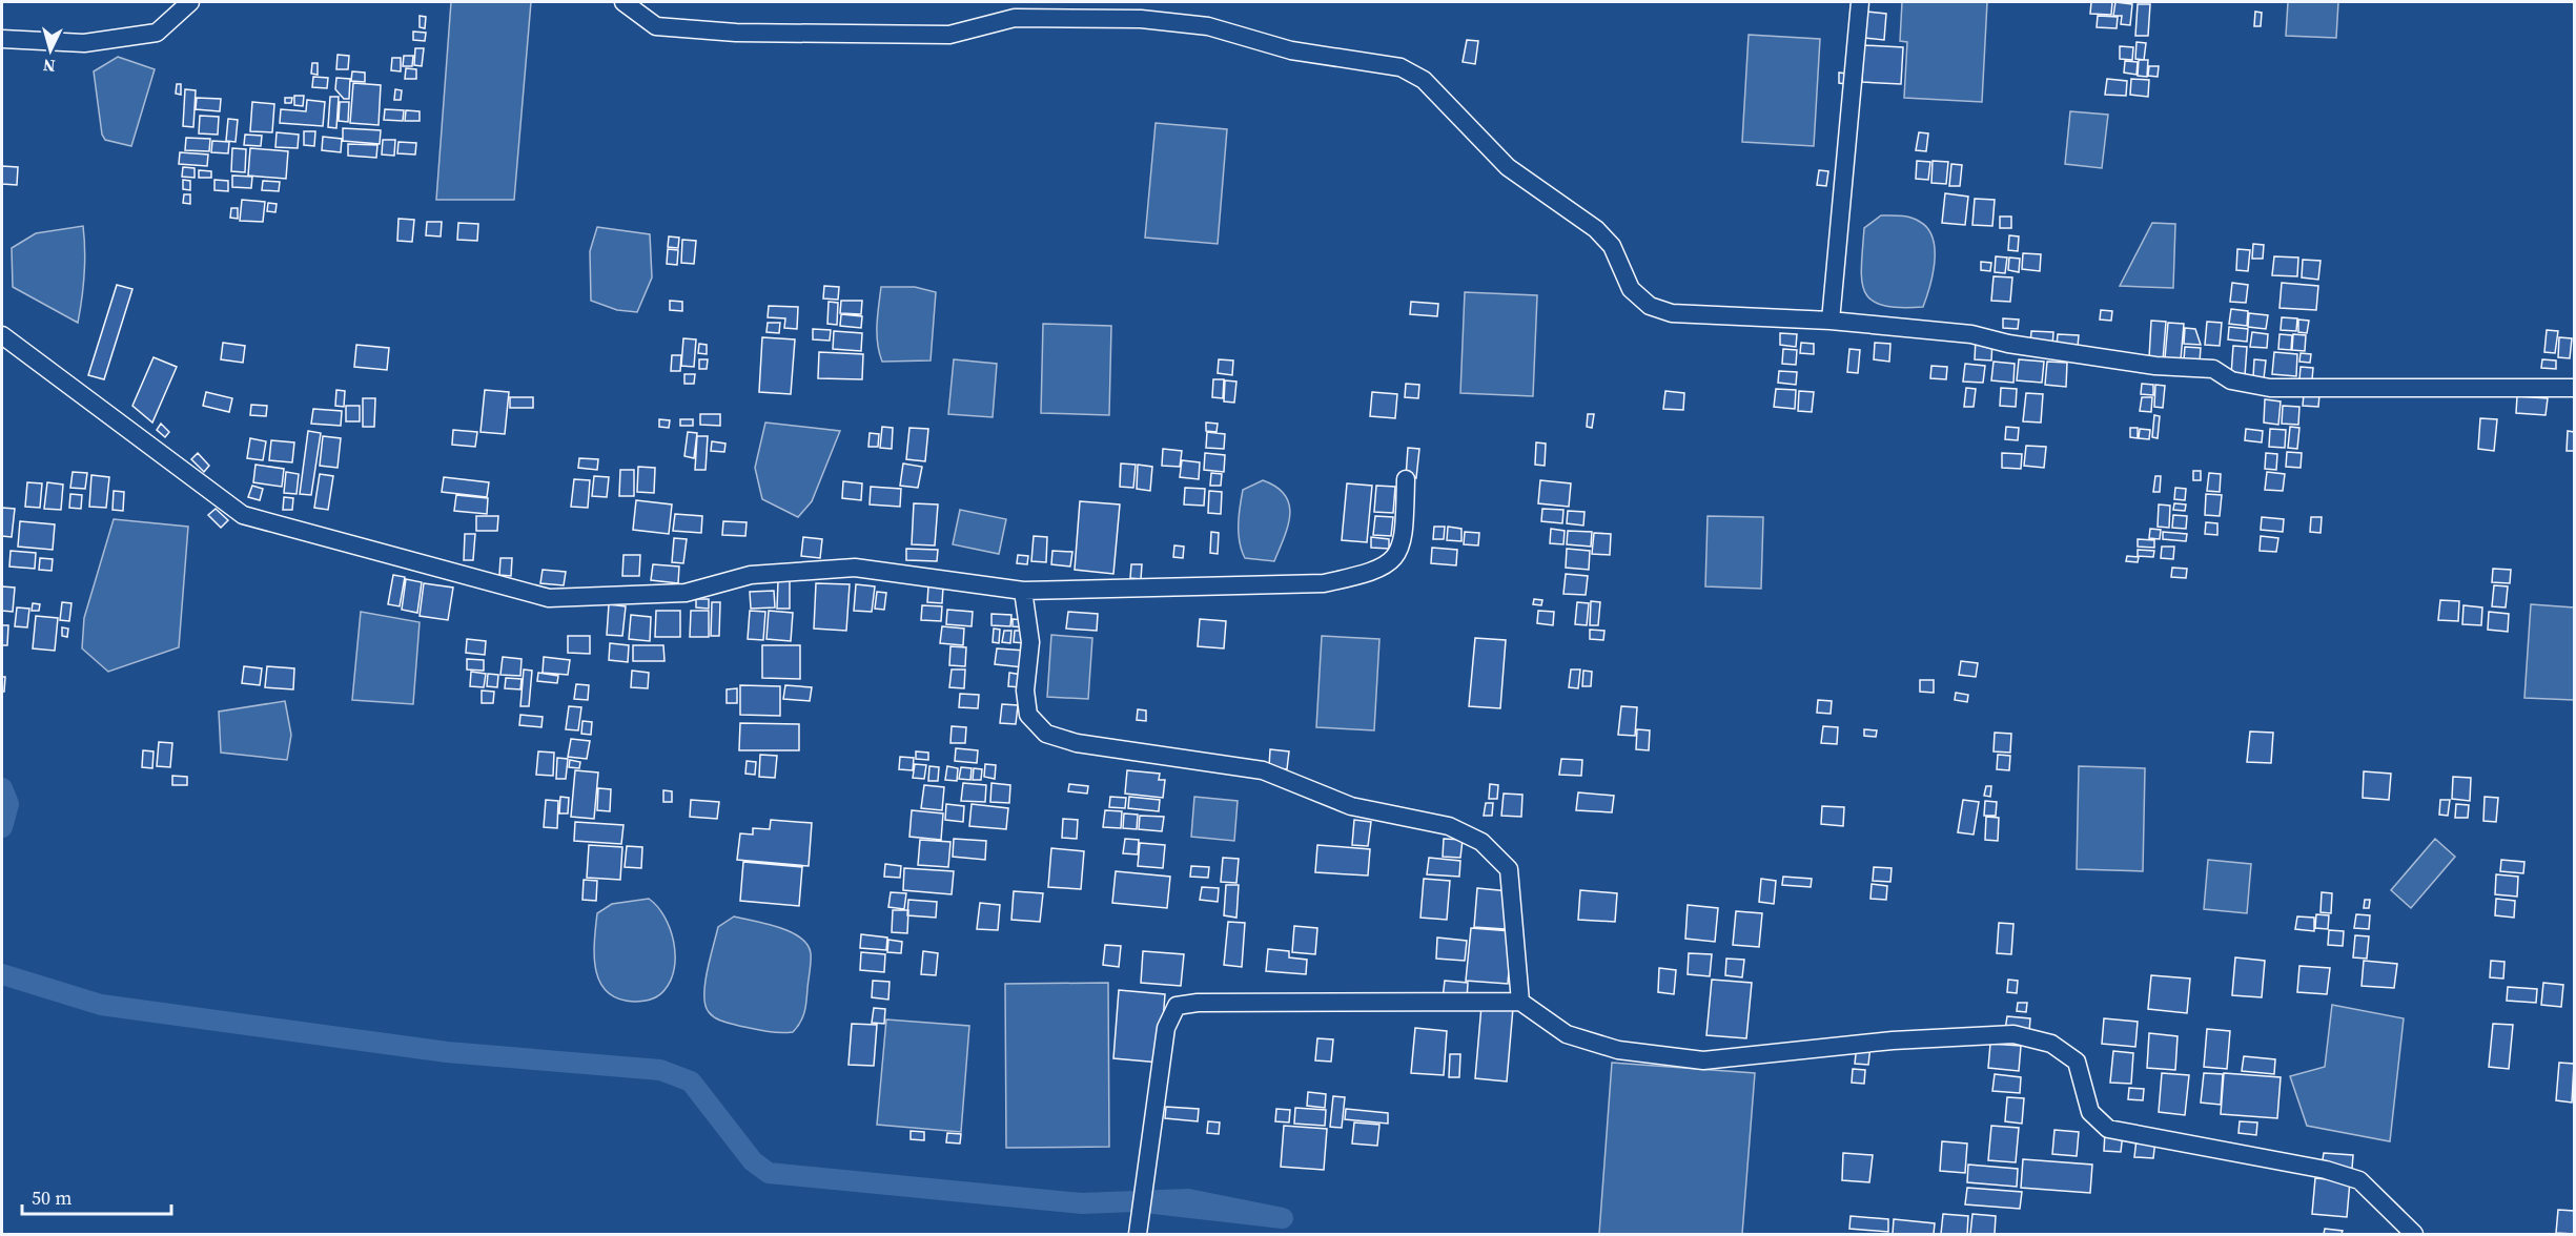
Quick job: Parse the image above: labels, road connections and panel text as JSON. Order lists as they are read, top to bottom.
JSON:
{
  "scale_bar": "50 m",
  "north": "bottom"
}
